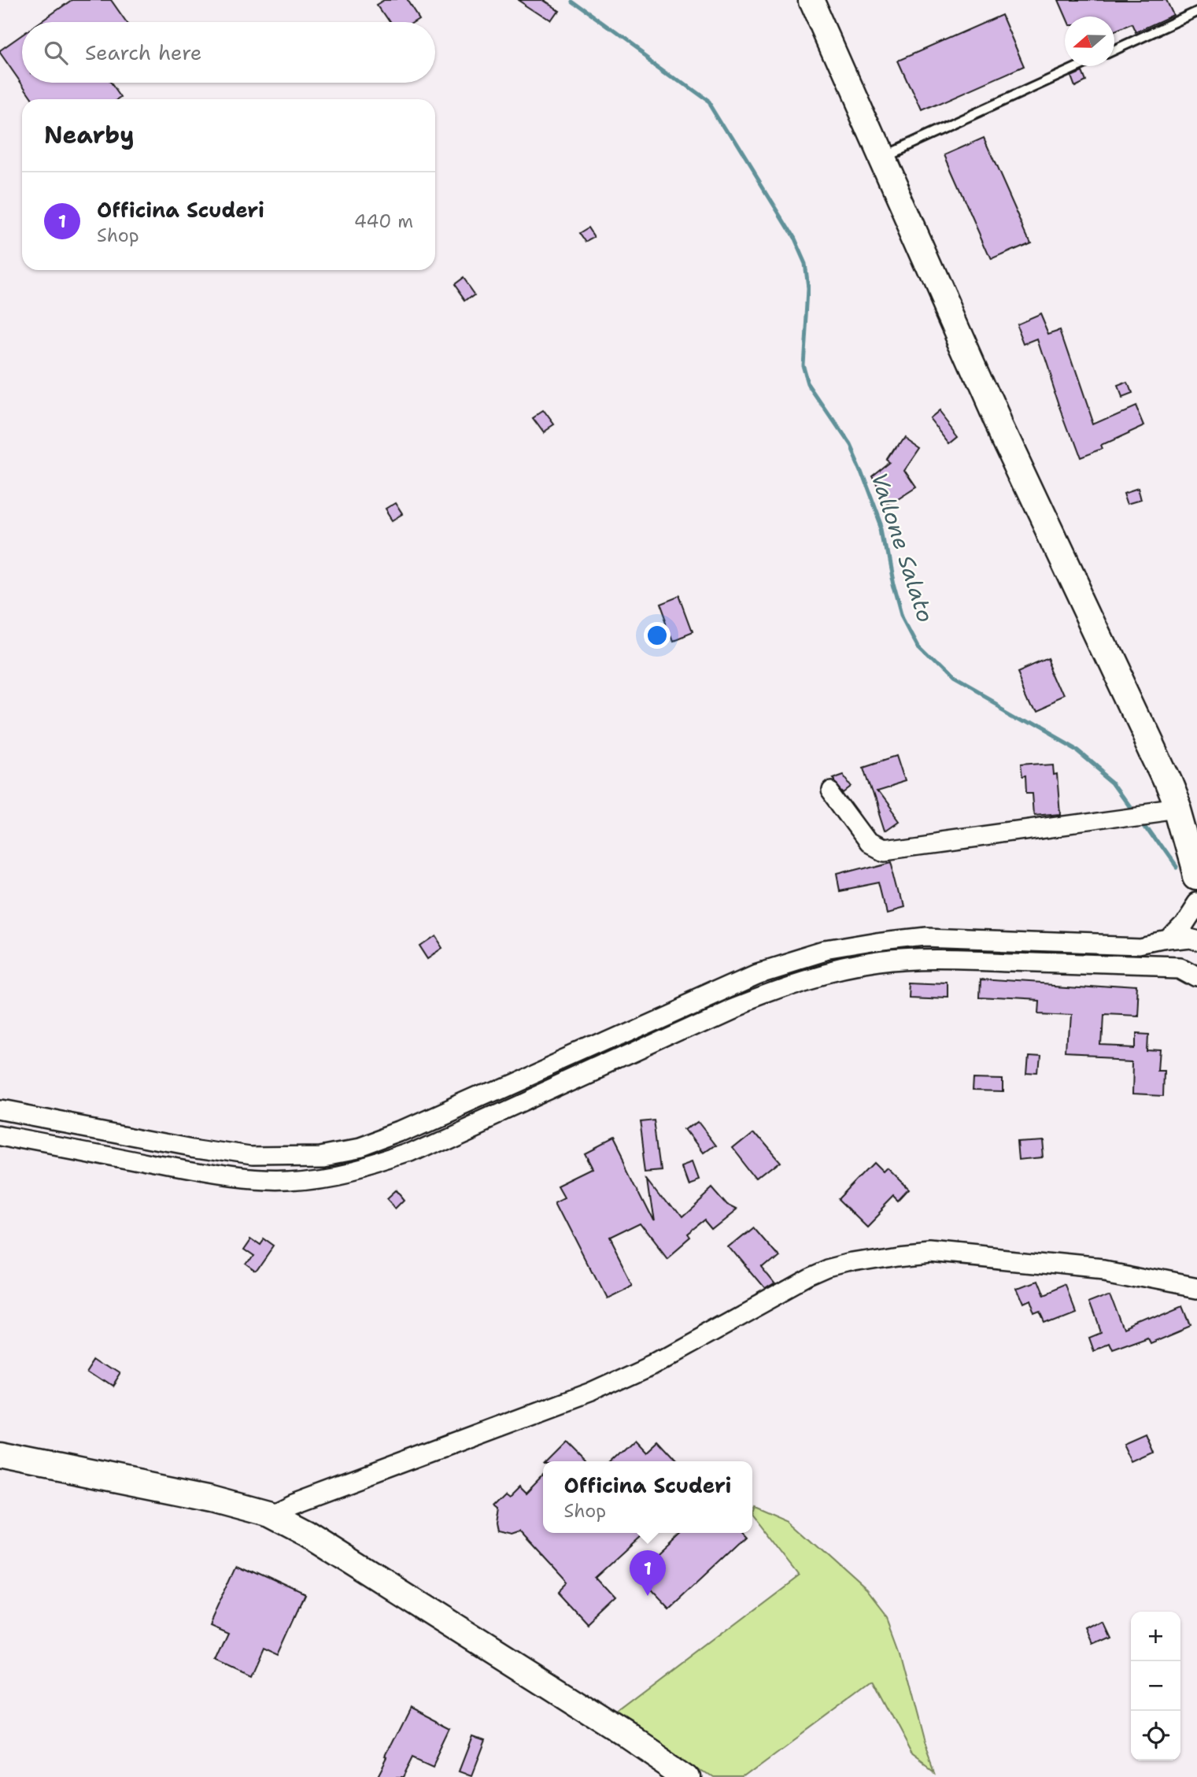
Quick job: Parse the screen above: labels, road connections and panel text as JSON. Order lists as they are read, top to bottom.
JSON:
{
  "water": ["Vallone Salato"],
  "north": "left",
  "page": {
    "search": "Search here",
    "heading": "Nearby",
    "list": [
      {
        "mark": "1",
        "name": "Officina Scuderi",
        "note": "Shop",
        "value": "440 m"
      }
    ],
    "popup": ["Officina Scuderi", "Shop"],
    "pins": "1",
    "map_buttons": ["+", "−"]
  }
}
